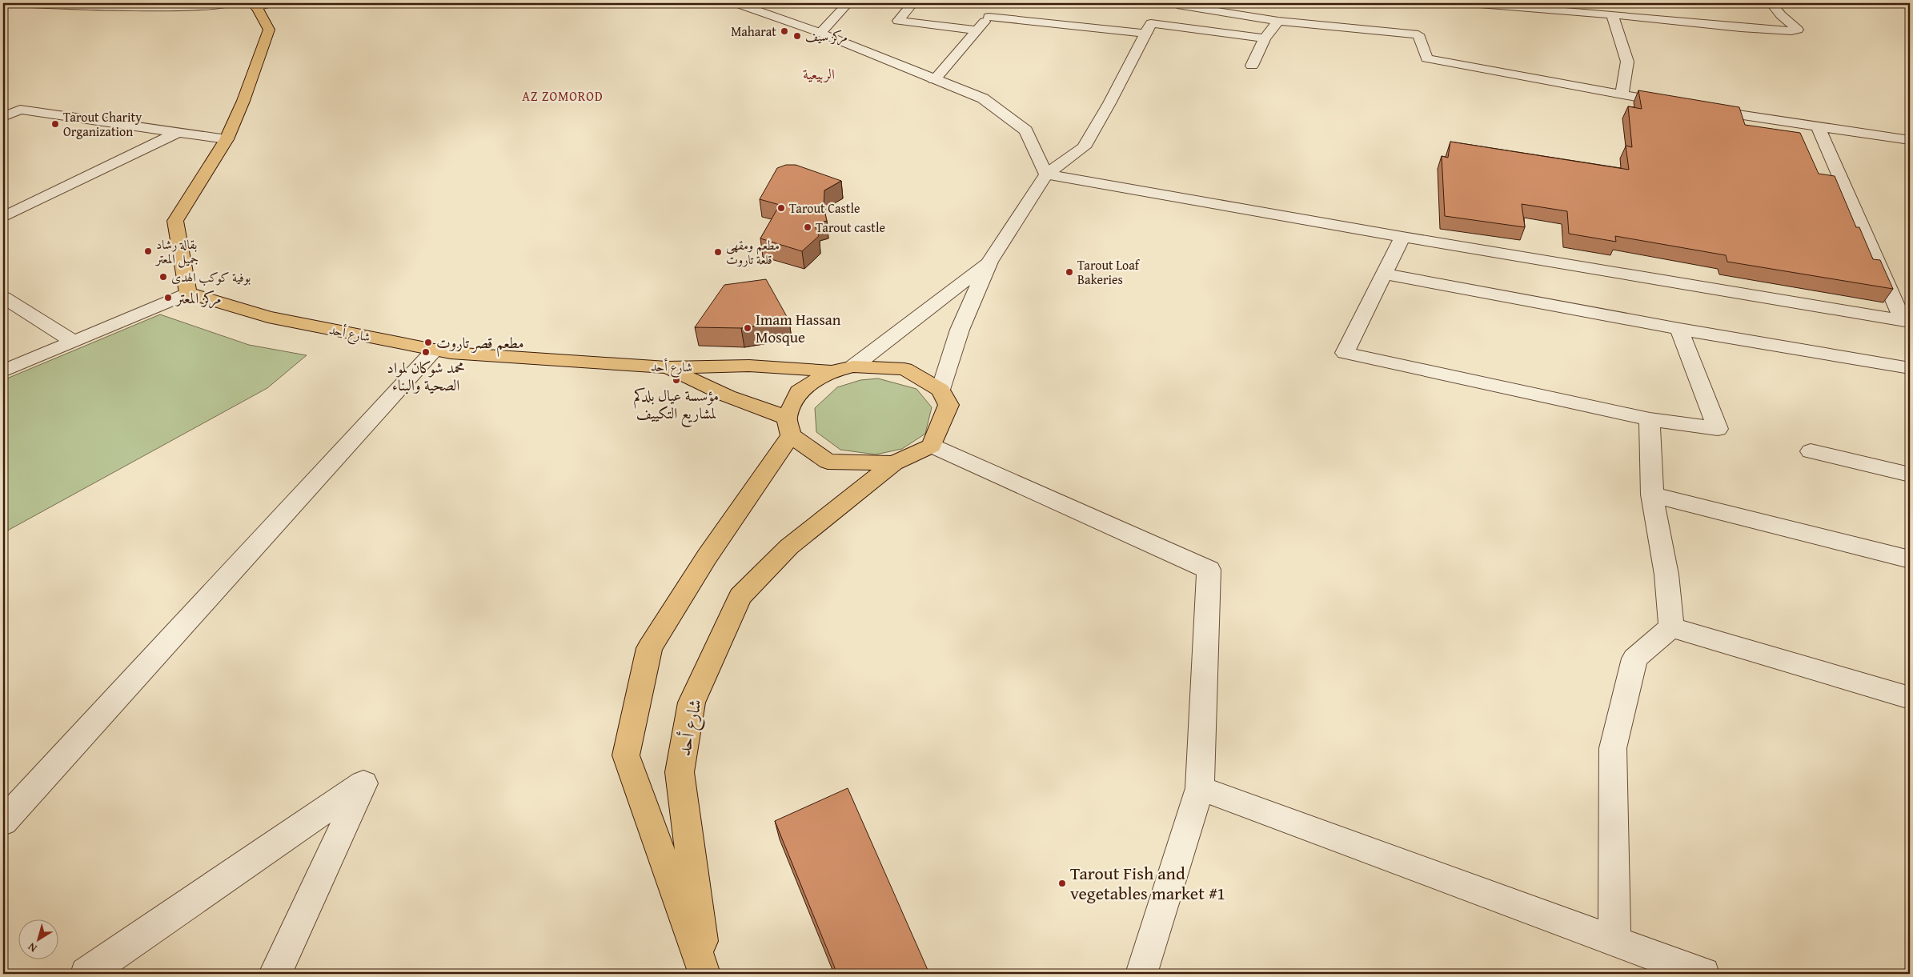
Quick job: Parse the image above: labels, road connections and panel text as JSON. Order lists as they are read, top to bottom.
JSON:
{
  "streets": {
    "main road": ["شارع أحد"]
  },
  "districts": ["الربيعية", "AZ ZOMOROD"],
  "places": [
    "Maharat",
    "مركز سيف",
    "Tarout Charity Organization",
    "Tarout Castle",
    "Tarout castle",
    "بقالة رشاد جميل المعتر",
    "مطعم ومقهى قلعة تاروت",
    "Tarout Loaf Bakeries",
    "بوفية كوكب الهدى",
    "مركز المعتر",
    "Imam Hassan Mosque",
    "مطعم قصر تاروت",
    "محمد شوكان لمواد الصحية والبناء",
    "مؤسسة عيال بلدكم لمشاريع التكييف",
    "Tarout Fish and vegetables market #1"
  ],
  "north": "bottom left"
}
